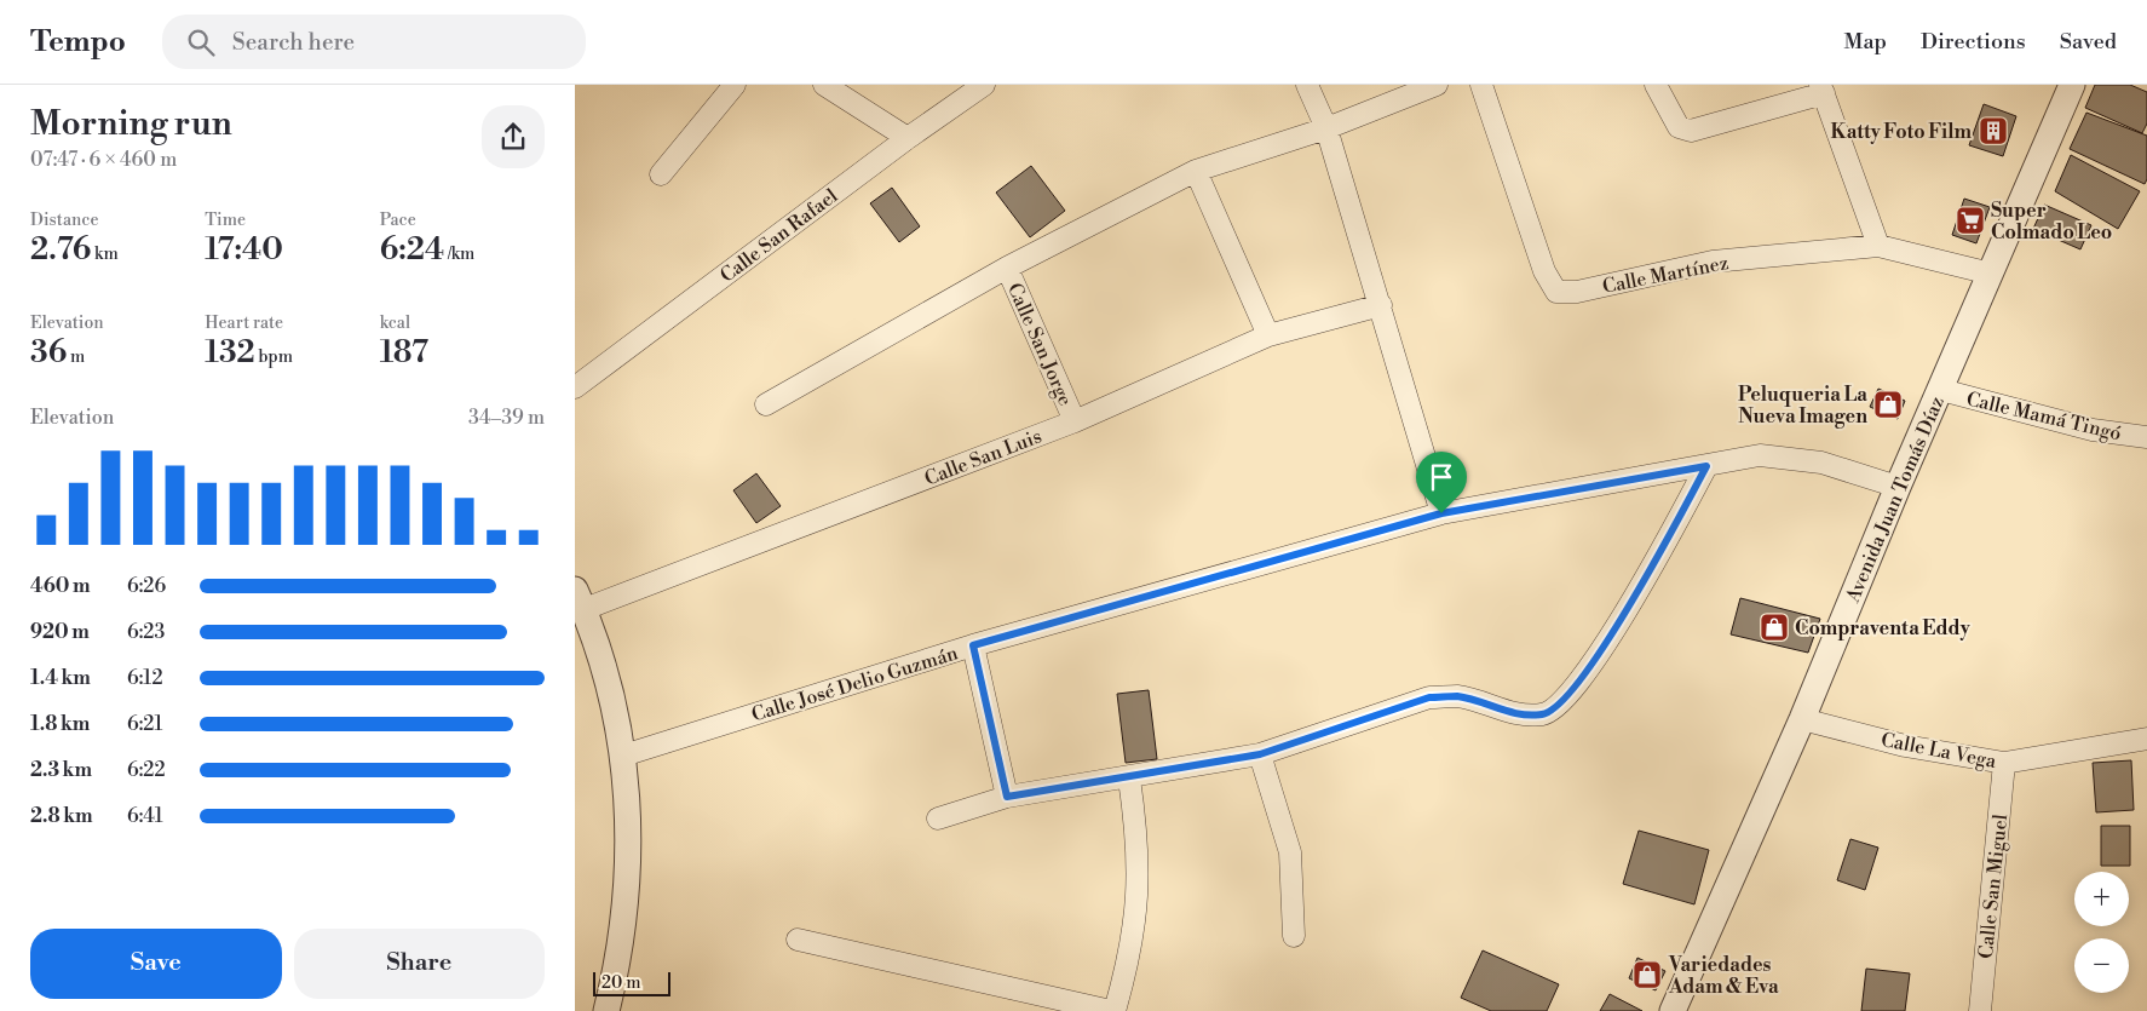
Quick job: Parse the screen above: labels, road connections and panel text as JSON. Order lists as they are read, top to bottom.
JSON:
{
  "streets": {
    "street": [
      "Calle San Rafael",
      "Calle Martínez",
      "Calle San Jorge",
      "Calle Mamá Tingó",
      "Calle San Luis",
      "Avenida Juan Tomás Díaz",
      "Calle José Delio Guzmán",
      "Calle La Vega",
      "Calle San Miguel"
    ]
  },
  "crossings": [
    ["Calle Martínez", "Avenida Juan Tomás Díaz"],
    ["Calle San Jorge", "Calle San Luis"],
    ["Calle Mamá Tingó", "Avenida Juan Tomás Díaz"],
    ["Avenida Juan Tomás Díaz", "Calle José Delio Guzmán"],
    ["Avenida Juan Tomás Díaz", "Calle La Vega"],
    ["Calle La Vega", "Calle San Miguel"]
  ],
  "places": {
    "building": ["Katty Foto Film"],
    "supermarket": ["Super Colmado Leo"],
    "shop": ["Peluqueria La Nueva Imagen", "Compraventa Eddy", "Variedades Adam & Eva"]
  },
  "scale_bar": "20 m",
  "page": {
    "header": "Tempo",
    "search": "Search here",
    "nav": ["Map", "Directions", "Saved"],
    "heading": ["Morning run", "07:47 · 6 × 460 m"],
    "stats": [
      ["Distance", "2.76 km"],
      ["Time", "17:40"],
      ["Pace", "6:24 /km"],
      ["Elevation", "36 m"],
      ["Heart rate", "132 bpm"],
      ["kcal", "187"]
    ],
    "chart": ["Elevation", "34–39 m"],
    "list": [
      {
        "name": "460 m",
        "note": "6:26"
      },
      {
        "name": "920 m",
        "note": "6:23"
      },
      {
        "name": "1.4 km",
        "note": "6:12"
      },
      {
        "name": "1.8 km",
        "note": "6:21"
      },
      {
        "name": "2.3 km",
        "note": "6:22"
      },
      {
        "name": "2.8 km",
        "note": "6:41"
      }
    ],
    "map_buttons": ["+", "−"],
    "buttons": ["Save", "Share"],
    "scale": "20 m"
  }
}
